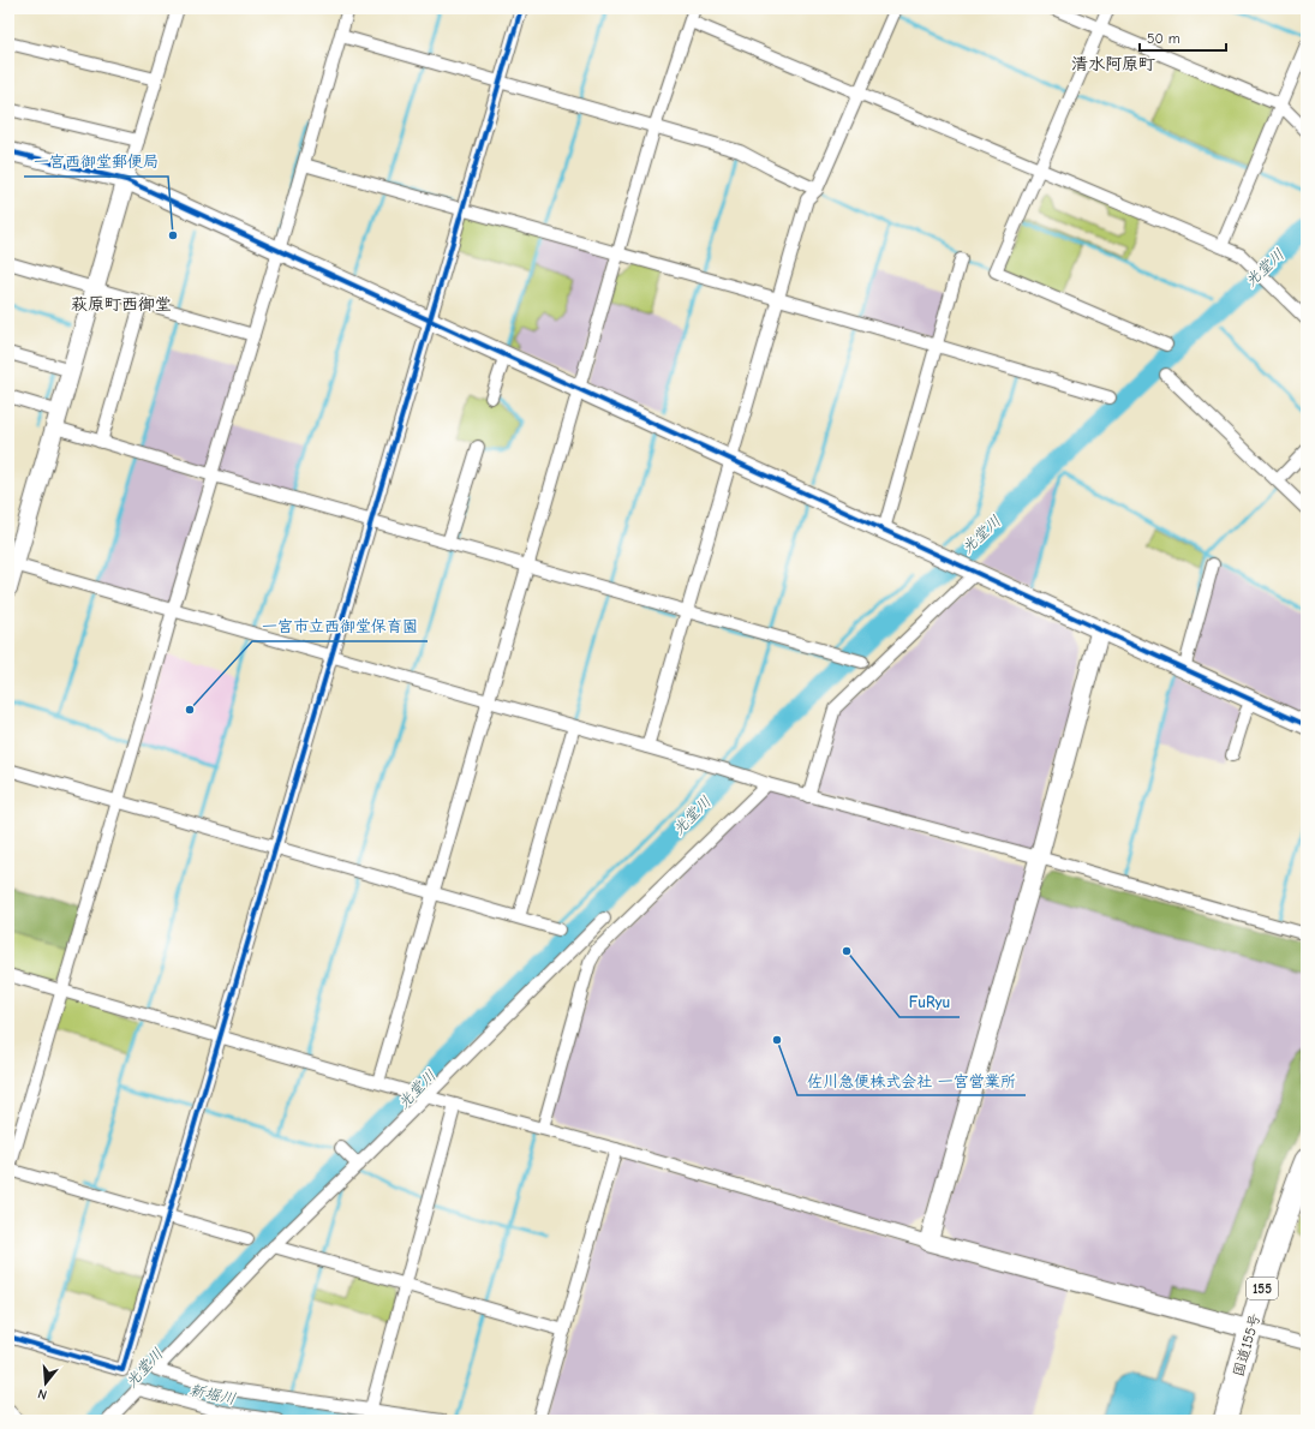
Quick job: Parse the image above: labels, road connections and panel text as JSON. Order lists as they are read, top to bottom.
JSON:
{
  "streets": {
    "highway": ["155", "国道155号"]
  },
  "districts": ["清水阿原町", "萩原町西御堂"],
  "water": ["光堂川", "新堀川"],
  "places": [
    "一宮西御堂郵便局",
    "一宮市立西御堂保育園",
    "FuRyu",
    "佐川急便株式会社 一宮営業所"
  ],
  "scale_bar": "50 m",
  "north": "bottom"
}
